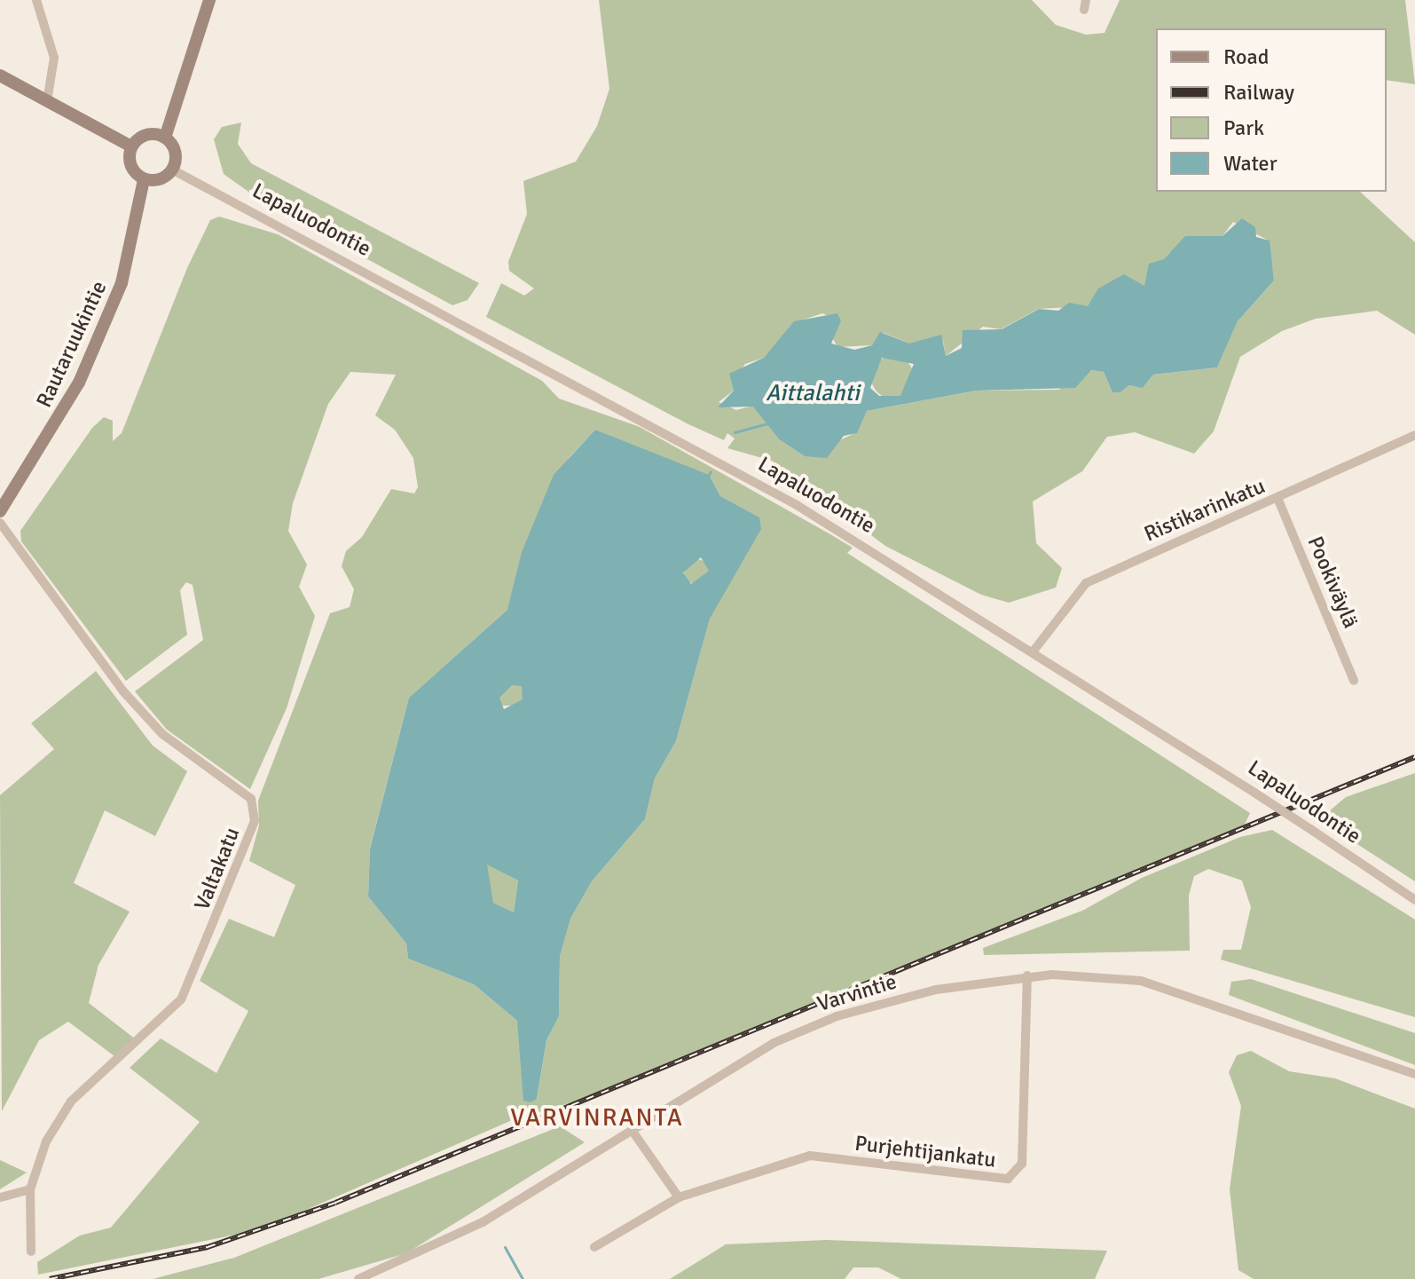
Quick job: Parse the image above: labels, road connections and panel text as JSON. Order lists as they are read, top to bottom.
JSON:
{
  "streets": {
    "main road": ["Rautaruukintie"],
    "street": [
      "Lapaluodontie",
      "Ristikarinkatu",
      "Pookiväylä",
      "Valtakatu",
      "Varvintie",
      "Purjehtijankatu"
    ]
  },
  "crossings": [
    ["Lapaluodontie", "Rautaruukintie"],
    ["Lapaluodontie", "Ristikarinkatu"],
    ["Ristikarinkatu", "Pookiväylä"],
    ["Varvintie", "Purjehtijankatu"]
  ],
  "districts": ["VARVINRANTA"],
  "water": ["Aittalahti"],
  "legend": [
    "Road",
    "Railway",
    "Park",
    "Water"
  ]
}
